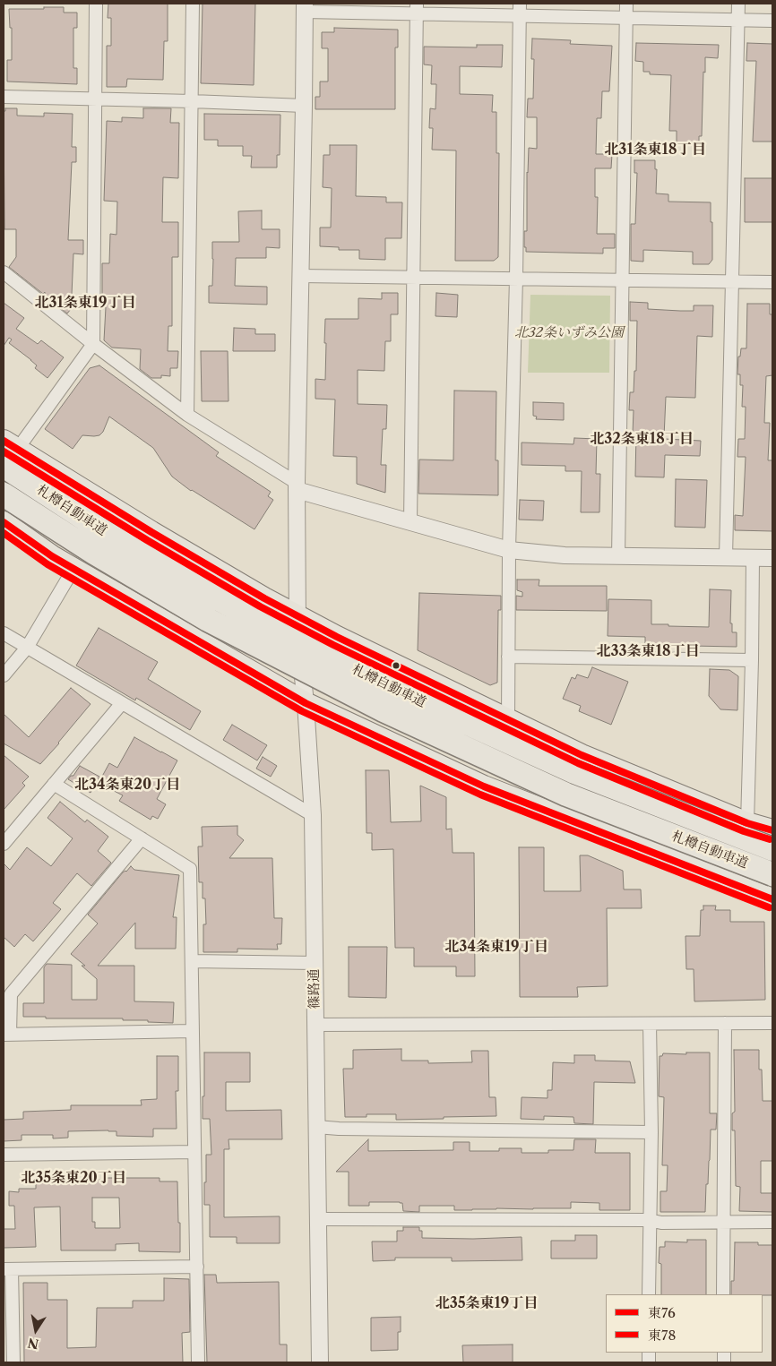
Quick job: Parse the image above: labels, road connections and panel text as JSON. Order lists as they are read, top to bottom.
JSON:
{
  "streets": {
    "highway": ["札樽自動車道"],
    "street": ["篠路通"]
  },
  "districts": [
    "北31条東18丁目",
    "北31条東19丁目",
    "北32条東18丁目",
    "北33条東18丁目",
    "北34条東20丁目",
    "北34条東19丁目",
    "北35条東20丁目",
    "北35条東19丁目"
  ],
  "parks": ["北32条いずみ公園"],
  "lines": ["transit line 東76", "transit line 東78"],
  "legend": ["東76", "東78"],
  "north": "bottom"
}
